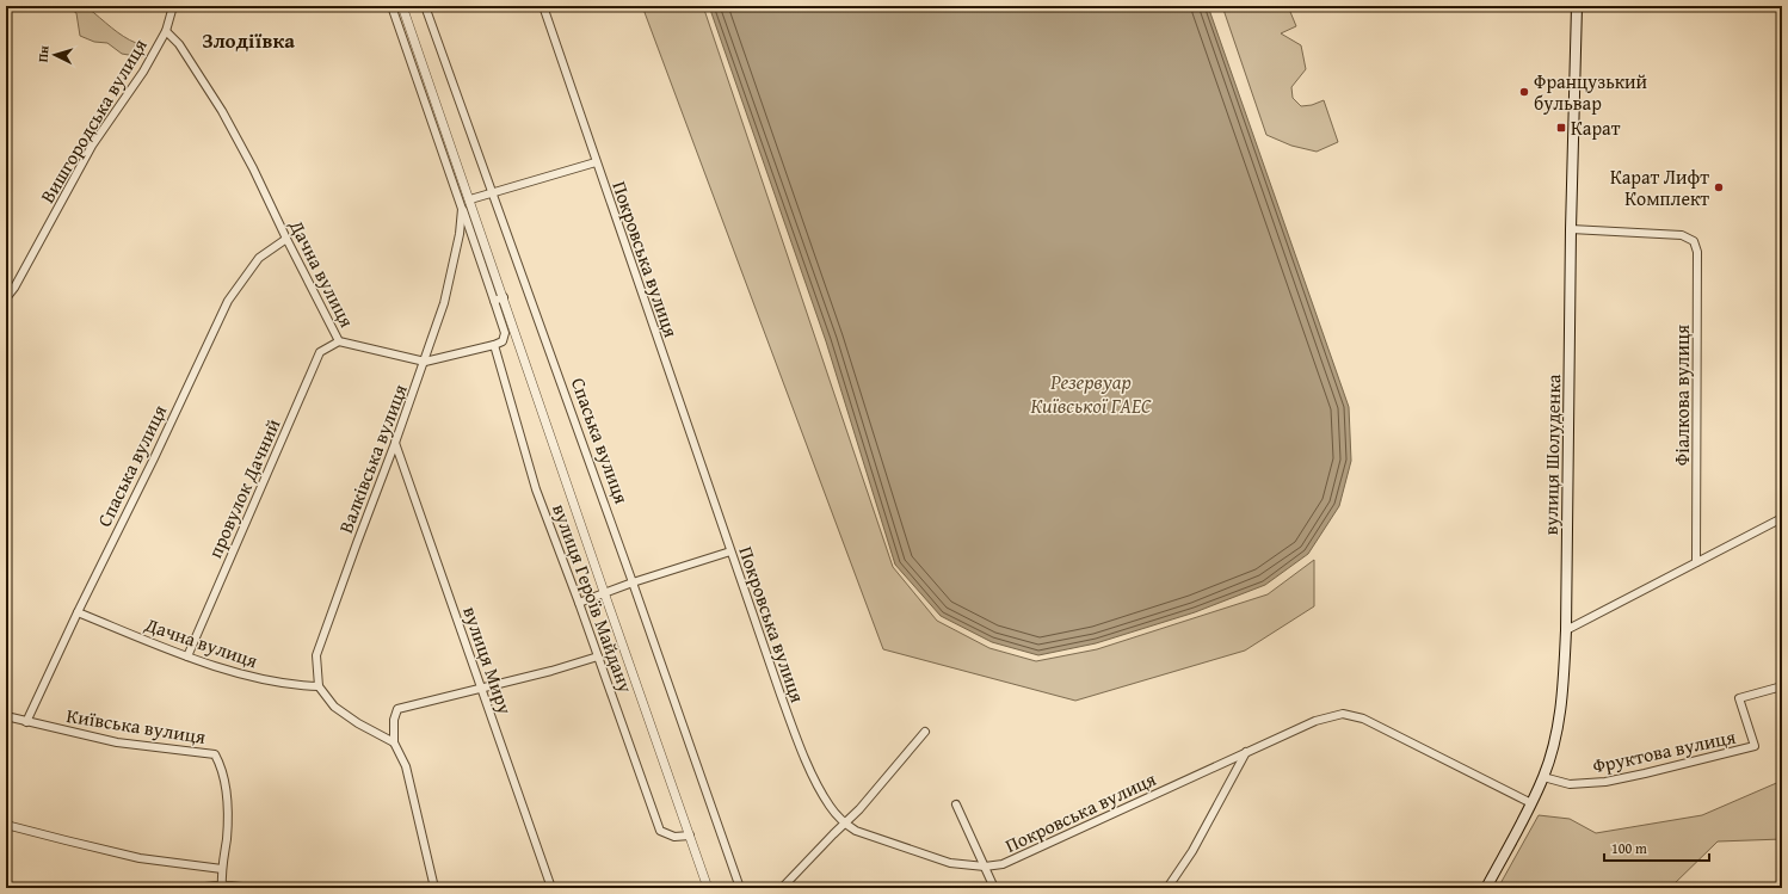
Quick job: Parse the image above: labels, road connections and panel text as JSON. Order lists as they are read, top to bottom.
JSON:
{
  "streets": {
    "main road": ["вулиця Шолуденка"],
    "street": [
      "Вишгородська вулиця",
      "Покровська вулиця",
      "Дачна вулиця",
      "Фіалкова вулиця",
      "Спаська вулиця",
      "Валківська вулиця",
      "провулок Дачний",
      "вулиця Героїв Майдану",
      "вулиця Миру",
      "Київська вулиця",
      "Фруктова вулиця"
    ]
  },
  "crossings": [
    ["Вишгородська вулиця", "Дачна вулиця"],
    ["Покровська вулиця", "вулиця Шолуденка"],
    ["Дачна вулиця", "Спаська вулиця"],
    ["Дачна вулиця", "Валківська вулиця"],
    ["Дачна вулиця", "провулок Дачний"],
    ["Дачна вулиця", "вулиця Героїв Майдану"],
    ["Фіалкова вулиця", "вулиця Шолуденка"],
    ["Спаська вулиця", "Київська вулиця"],
    ["вулиця Шолуденка", "Фруктова вулиця"],
    ["Валківська вулиця", "вулиця Миру"]
  ],
  "districts": ["Злодіївка"],
  "water": ["Резервуар Київської ГАЕС"],
  "places": {
    "other": ["Французький бульвар", "Карат Лифт Комплект"],
    "transit": ["Карат"]
  },
  "scale_bar": "100 m",
  "north": "left"
}
